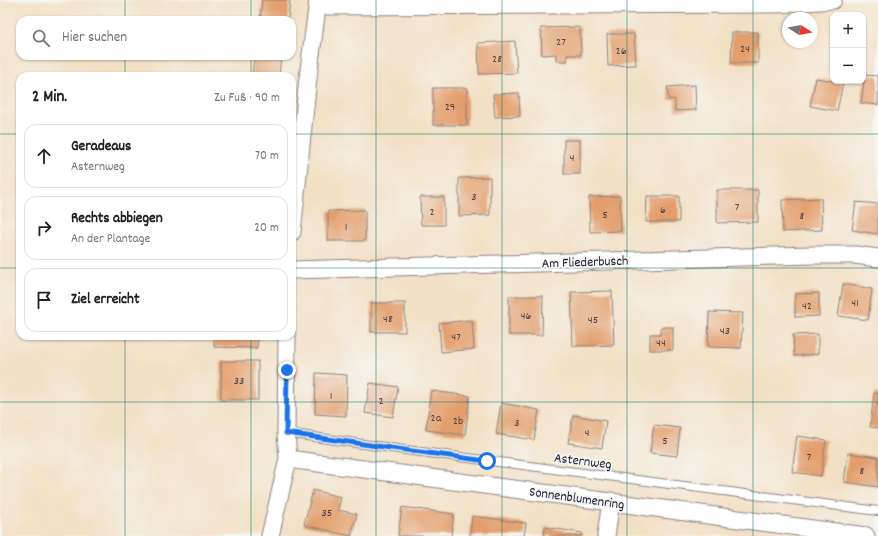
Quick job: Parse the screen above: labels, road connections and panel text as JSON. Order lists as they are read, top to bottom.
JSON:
{
  "streets": {
    "street": ["Am Fliederbusch", "Sonnenblumenring"],
    "lane": ["Asternweg"]
  },
  "house_numbers": [
    "27",
    "24",
    "26",
    "28",
    "29",
    "4",
    "3",
    "7",
    "6",
    "2",
    "5",
    "8",
    "1",
    "41",
    "42",
    "46",
    "48",
    "45",
    "43",
    "47",
    "44",
    "33",
    "1",
    "2",
    "2a",
    "2b",
    "3",
    "4",
    "5",
    "7",
    "8",
    "35"
  ],
  "north": "right",
  "page": {
    "map_buttons": ["+", "−"],
    "search": "Hier suchen",
    "heading": ["2 Min.", "Zu Fuß · 90 m"],
    "list": [
      ["Geradeaus", "Asternweg", "70 m"],
      ["Rechts abbiegen", "An der Plantage", "20 m"],
      "Ziel erreicht"
    ]
  }
}
